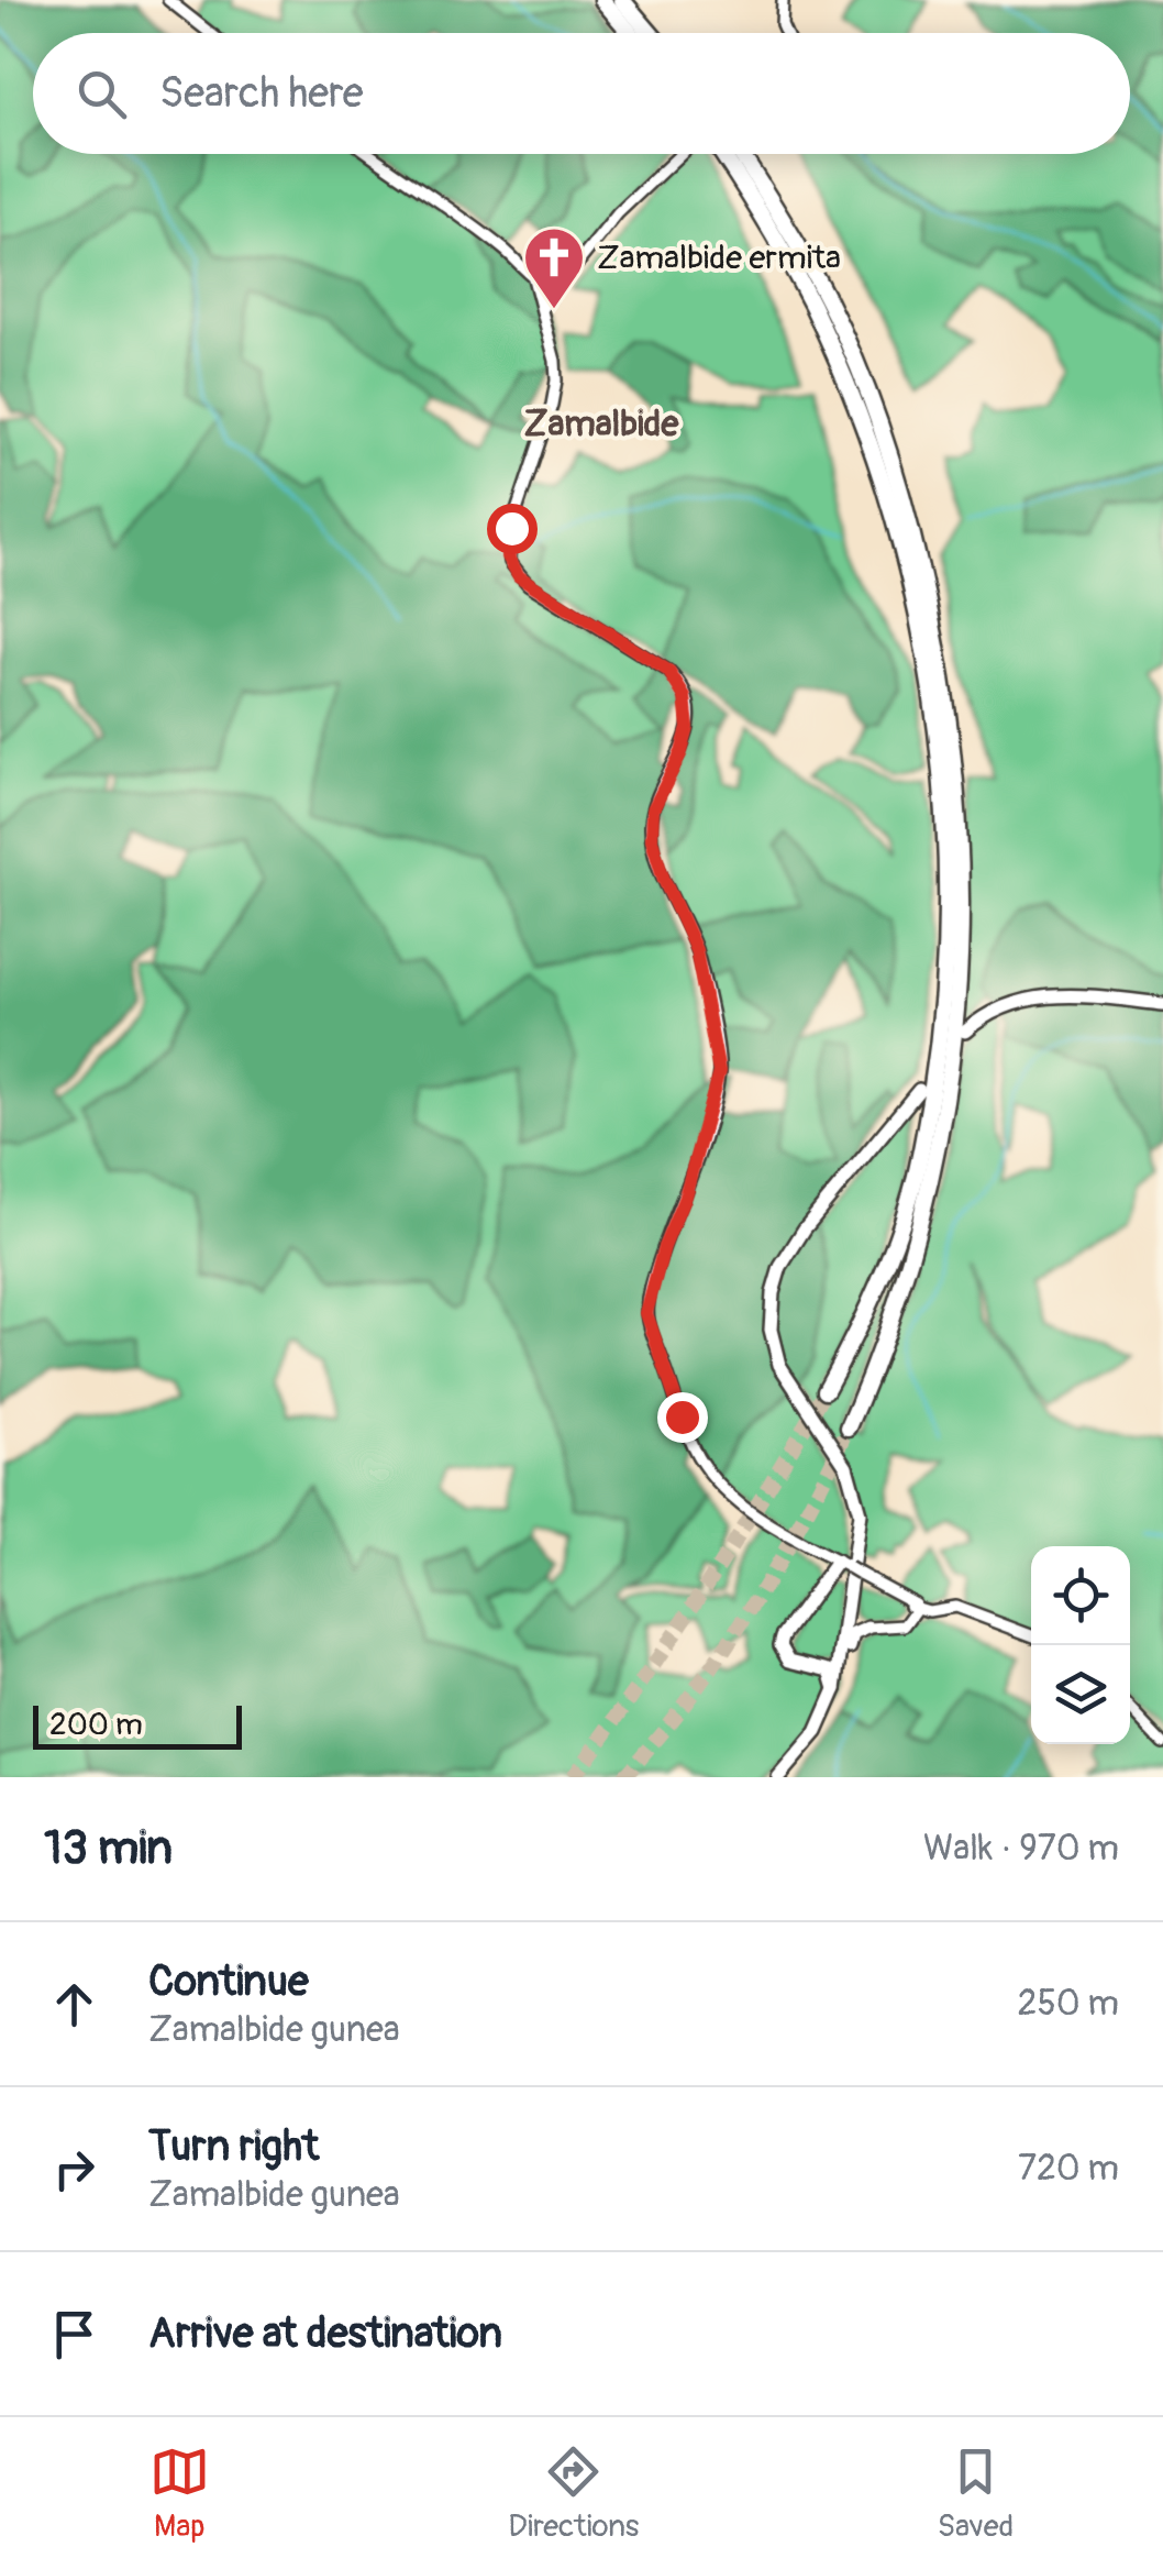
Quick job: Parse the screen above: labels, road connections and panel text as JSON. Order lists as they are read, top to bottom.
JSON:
{
  "districts": ["Zamalbide"],
  "places": {
    "church": ["Zamalbide ermita"]
  },
  "scale_bar": "200 m",
  "page": {
    "search": "Search here",
    "scale": "200 m",
    "heading": ["13 min", "Walk · 970 m"],
    "list": [
      ["Continue", "Zamalbide gunea", "250 m"],
      ["Turn right", "Zamalbide gunea", "720 m"],
      "Arrive at destination"
    ],
    "nav": ["Map", "Directions", "Saved"]
  }
}
